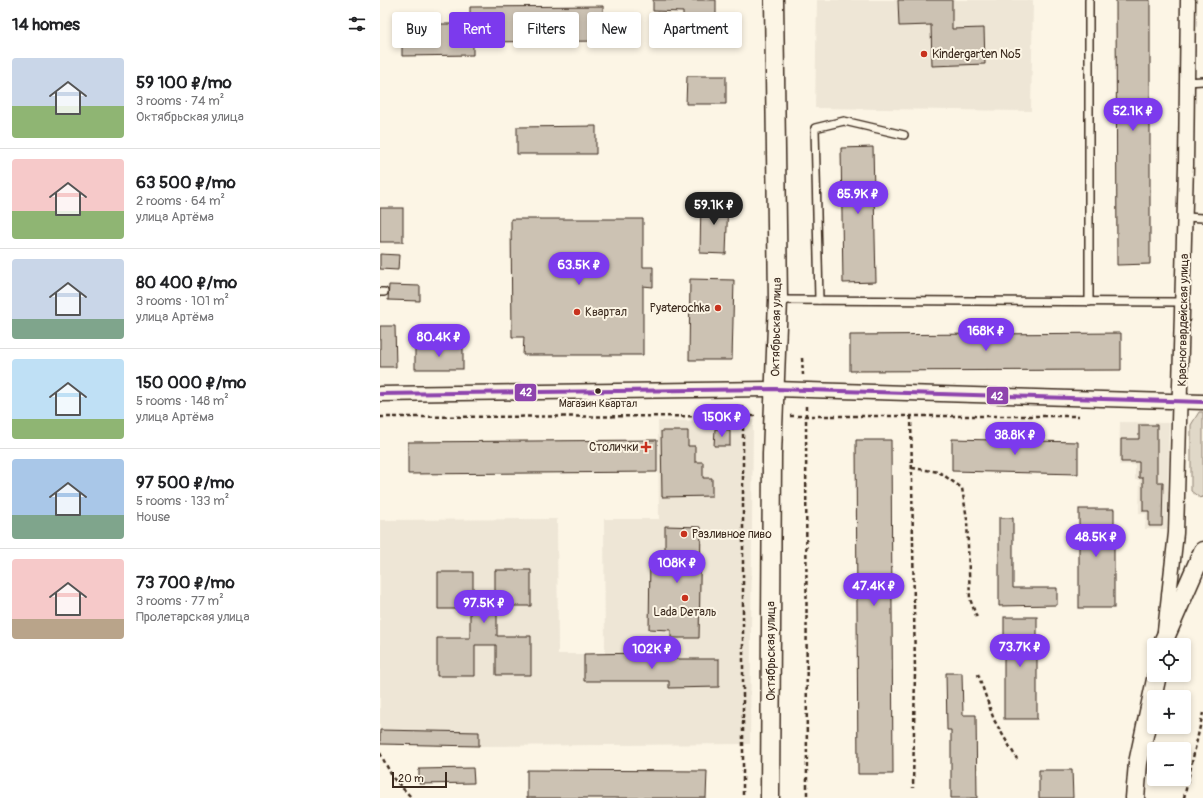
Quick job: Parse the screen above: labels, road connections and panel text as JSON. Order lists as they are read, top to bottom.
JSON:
{
  "streets": {
    "street": ["Красногвардейская улица", "Октябрьская улица"]
  },
  "places": {
    "other": [
      "Kindergarten №5",
      "Pyaterochka",
      "Квартал",
      "Магазин Квартал",
      "Разливное пиво",
      "Lada Dеталь"
    ],
    "health": ["Столички"]
  },
  "lines": ["transit line 42"],
  "scale_bar": "20 m",
  "page": {
    "heading": "14 homes",
    "chip": [
      "Buy",
      "Rent",
      "Filters",
      "New",
      "Apartment"
    ],
    "list": [
      {
        "name": "59 100 ₽/mo",
        "note": "3 rooms · 74 m² · Октябрьская улица"
      },
      {
        "name": "63 500 ₽/mo",
        "note": "2 rooms · 64 m² · улица Артёма"
      },
      {
        "name": "80 400 ₽/mo",
        "note": "3 rooms · 101 m² · улица Артёма"
      },
      {
        "name": "150 000 ₽/mo",
        "note": "5 rooms · 148 m² · улица Артёма"
      },
      {
        "name": "97 500 ₽/mo",
        "note": "5 rooms · 133 m² · House"
      },
      {
        "name": "73 700 ₽/mo",
        "note": "3 rooms · 77 m² · Пролетарская улица"
      }
    ],
    "price": [
      "52.1K ₽",
      "85.9K ₽",
      "59.1K ₽",
      "63.5K ₽",
      "168K ₽",
      "80.4K ₽",
      "150K ₽",
      "38.8K ₽",
      "48.5K ₽",
      "108K ₽",
      "47.4K ₽",
      "97.5K ₽",
      "73.7K ₽",
      "102K ₽"
    ],
    "map_buttons": ["+", "−"],
    "scale": "20 m"
  }
}
